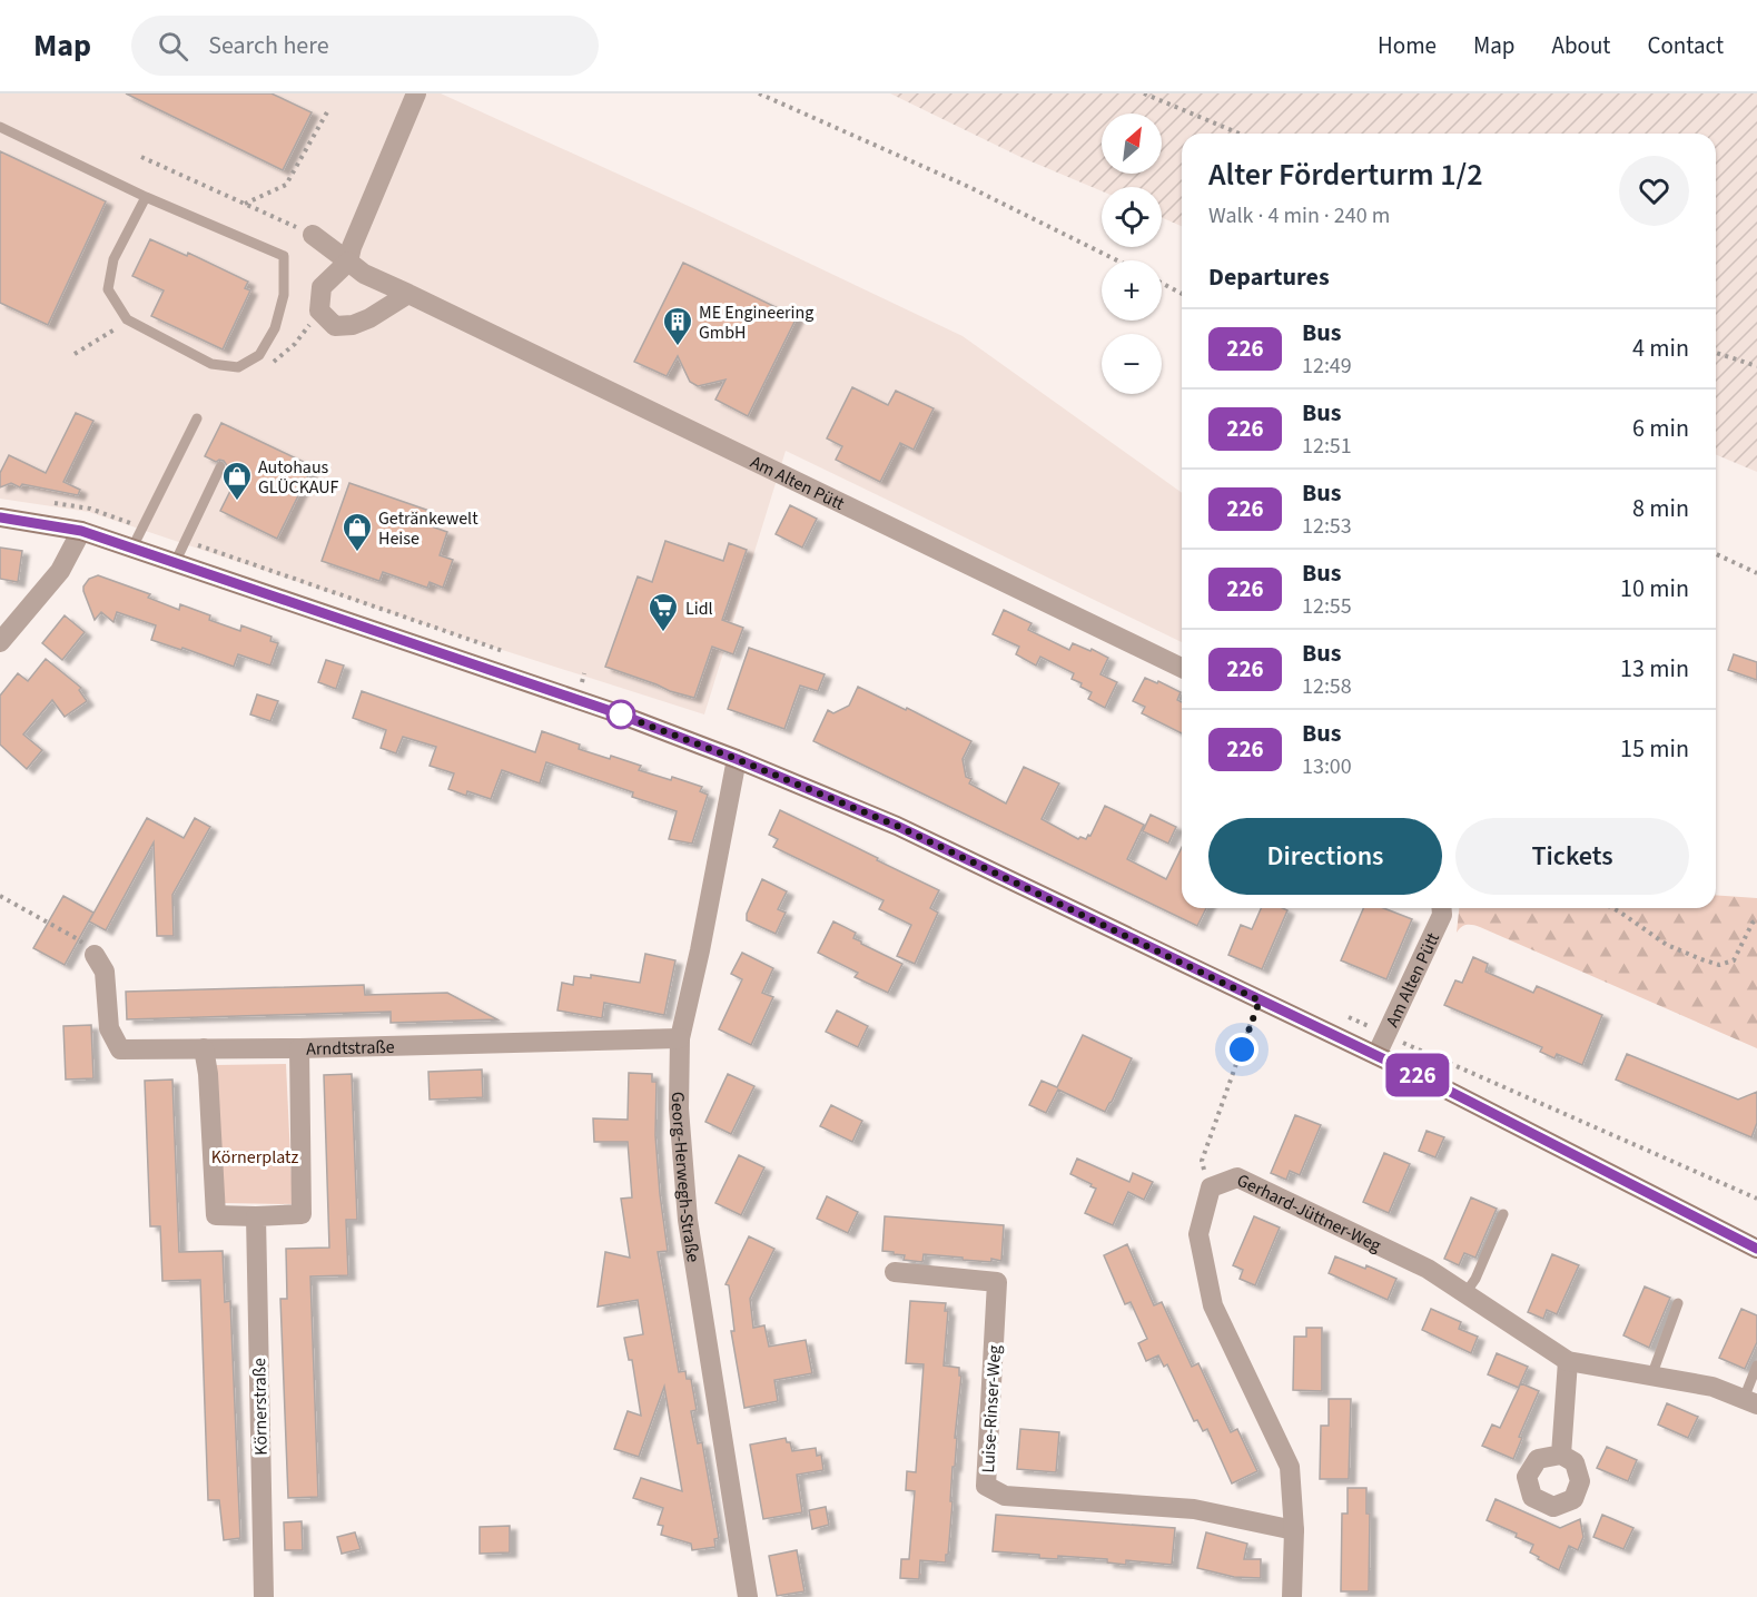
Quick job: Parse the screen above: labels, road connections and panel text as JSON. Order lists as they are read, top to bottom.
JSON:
{
  "streets": {
    "street": [
      "Am Alten Pütt",
      "Arndtstraße",
      "Georg-Herwegh-Straße",
      "Gerhard-Jüttner-Weg",
      "Körnerstraße",
      "Luise-Rinser-Weg"
    ]
  },
  "crossings": [
    ["Arndtstraße", "Georg-Herwegh-Straße"],
    ["Gerhard-Jüttner-Weg", "Luise-Rinser-Weg"]
  ],
  "parks": ["Körnerplatz"],
  "places": {
    "building": ["ME Engineering GmbH"],
    "shop": ["Autohaus GLÜCKAUF", "Getränkewelt Heise"],
    "supermarket": ["Lidl"]
  },
  "lines": ["bus line 226"],
  "north": "top right",
  "page": {
    "header": "Map",
    "search": "Search here",
    "nav": [
      "Home",
      "Map",
      "About",
      "Contact"
    ],
    "on_map": "226",
    "map_buttons": ["+", "−"],
    "heading": [
      ["Alter Förderturm 1/2", "Walk · 4 min · 240 m"],
      "Departures"
    ],
    "list": [
      {
        "mark": "226",
        "name": "Bus",
        "note": "12:49",
        "value": "4 min"
      },
      {
        "mark": "226",
        "name": "Bus",
        "note": "12:51",
        "value": "6 min"
      },
      {
        "mark": "226",
        "name": "Bus",
        "note": "12:53",
        "value": "8 min"
      },
      {
        "mark": "226",
        "name": "Bus",
        "note": "12:55",
        "value": "10 min"
      },
      {
        "mark": "226",
        "name": "Bus",
        "note": "12:58",
        "value": "13 min"
      },
      {
        "mark": "226",
        "name": "Bus",
        "note": "13:00",
        "value": "15 min"
      }
    ],
    "buttons": ["Directions", "Tickets"]
  }
}
